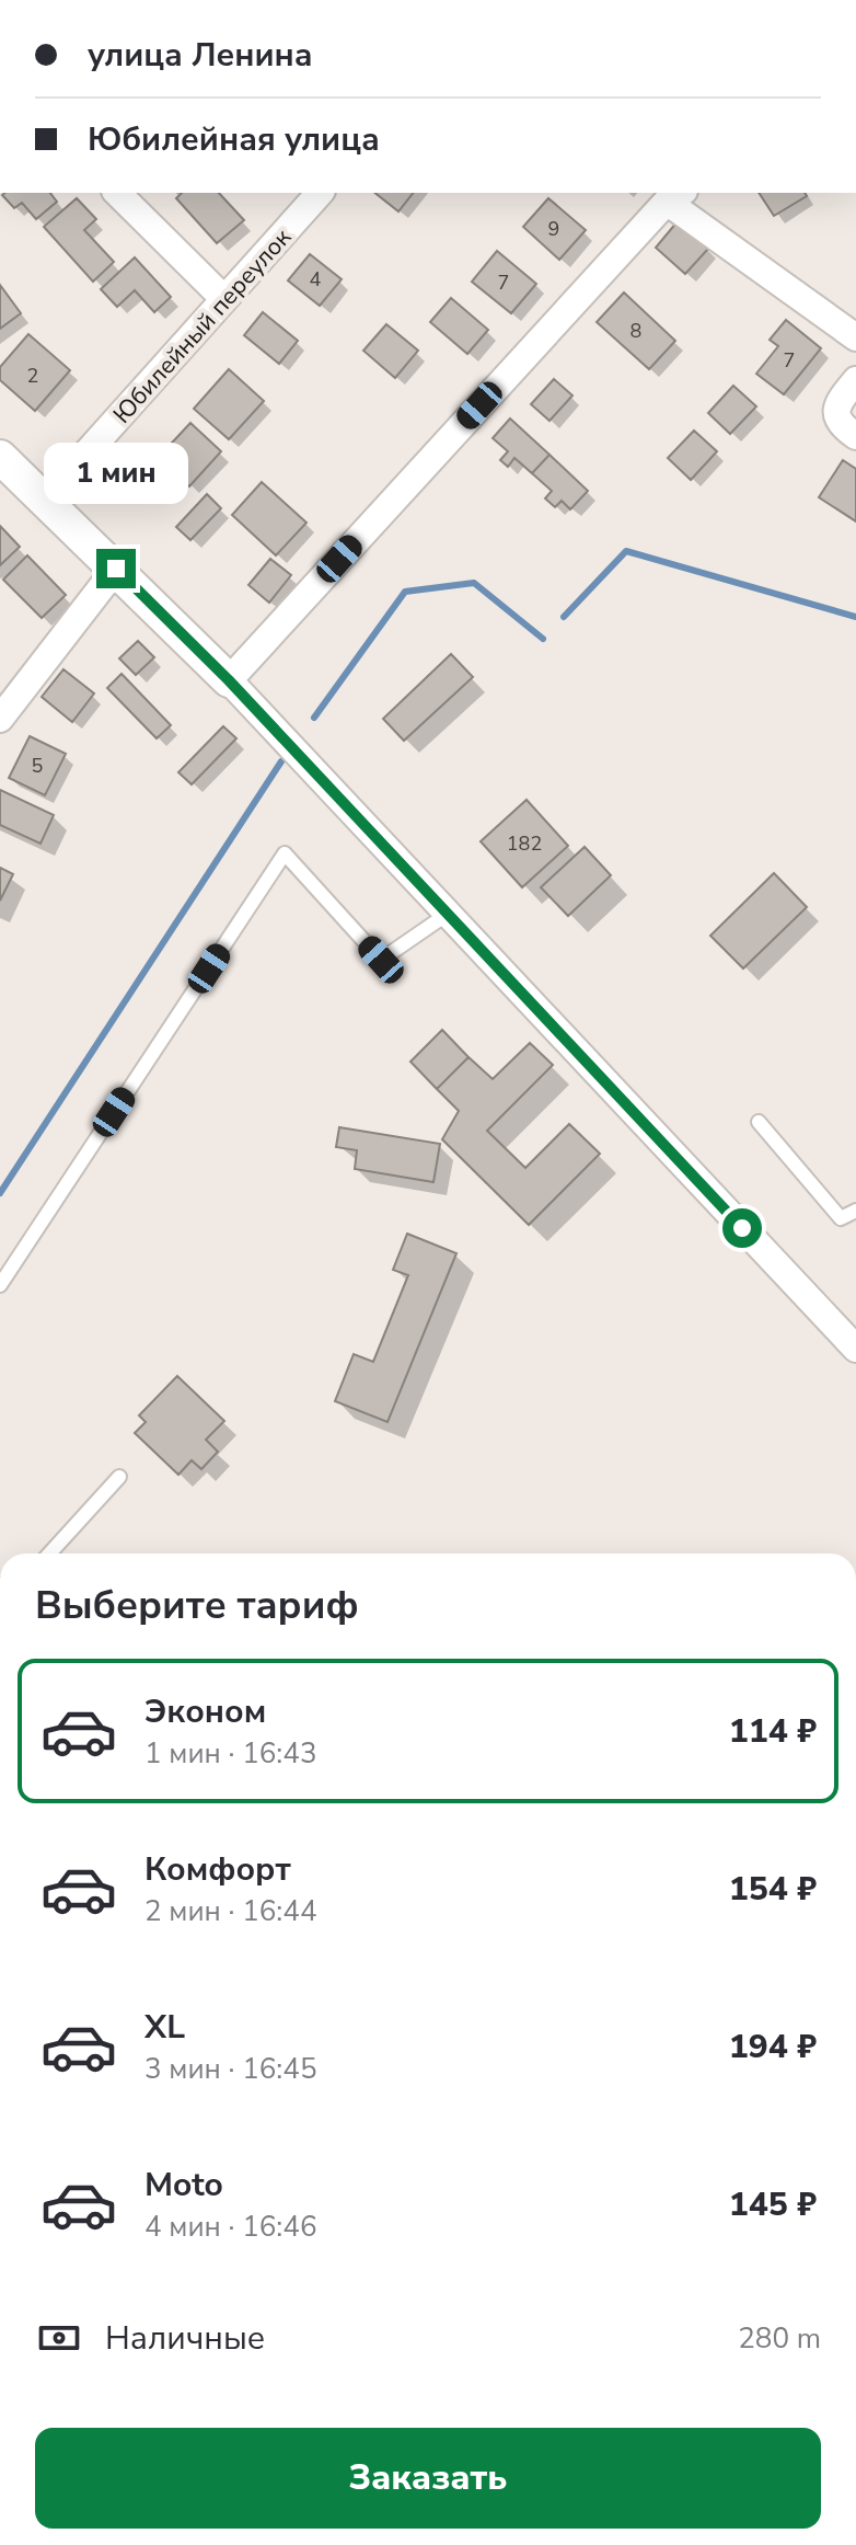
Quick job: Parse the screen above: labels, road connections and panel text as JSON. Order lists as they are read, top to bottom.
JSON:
{
  "streets": {
    "street": ["Юбилейный переулок"]
  },
  "house_numbers": [
    "9",
    "4",
    "7",
    "8",
    "7",
    "2",
    "5",
    "182"
  ],
  "page": {
    "banner": ["улица Ленина", "Юбилейная улица"],
    "bubble": "1 мин",
    "heading": "Выберите тариф",
    "list": [
      {
        "name": "Эконом",
        "note": "1 мин · 16:43",
        "value": "114 ₽"
      },
      {
        "name": "Комфорт",
        "note": "2 мин · 16:44",
        "value": "154 ₽"
      },
      {
        "name": "XL",
        "note": "3 мин · 16:45",
        "value": "194 ₽"
      },
      {
        "name": "Moto",
        "note": "4 мин · 16:46",
        "value": "145 ₽"
      }
    ],
    "pay": ["Наличные", "280 m"],
    "buttons": "Заказать"
  }
}
